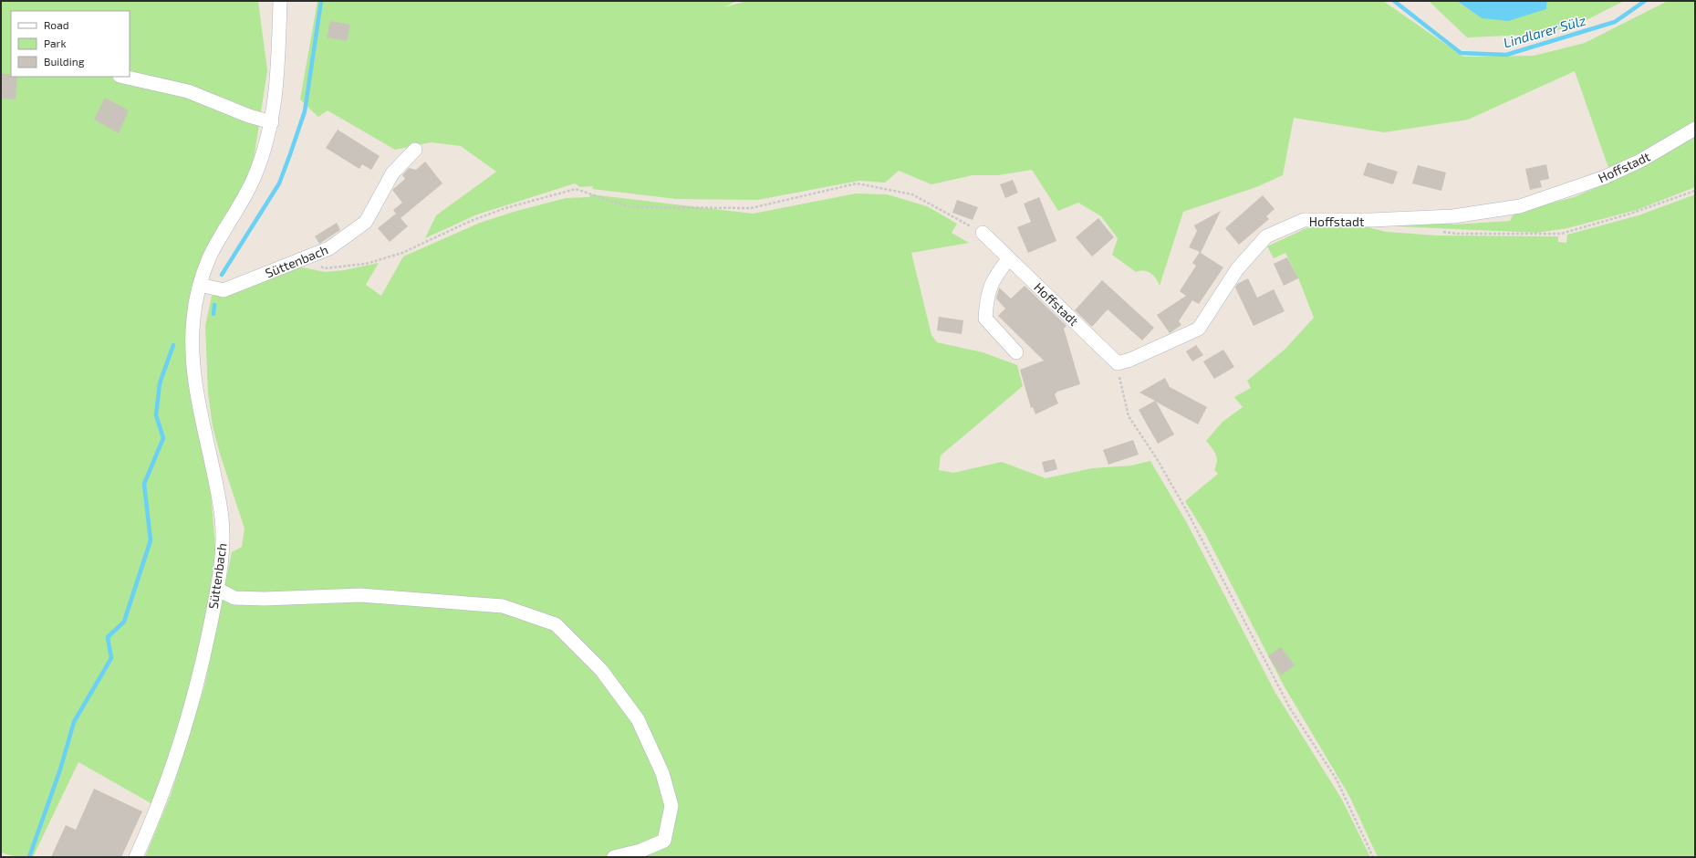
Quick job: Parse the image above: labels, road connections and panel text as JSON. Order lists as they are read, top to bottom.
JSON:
{
  "streets": {
    "street": ["Hoffstadt", "Süttenbach"]
  },
  "water": ["Lindlarer Sülz"],
  "legend": ["Road", "Park", "Building"]
}
